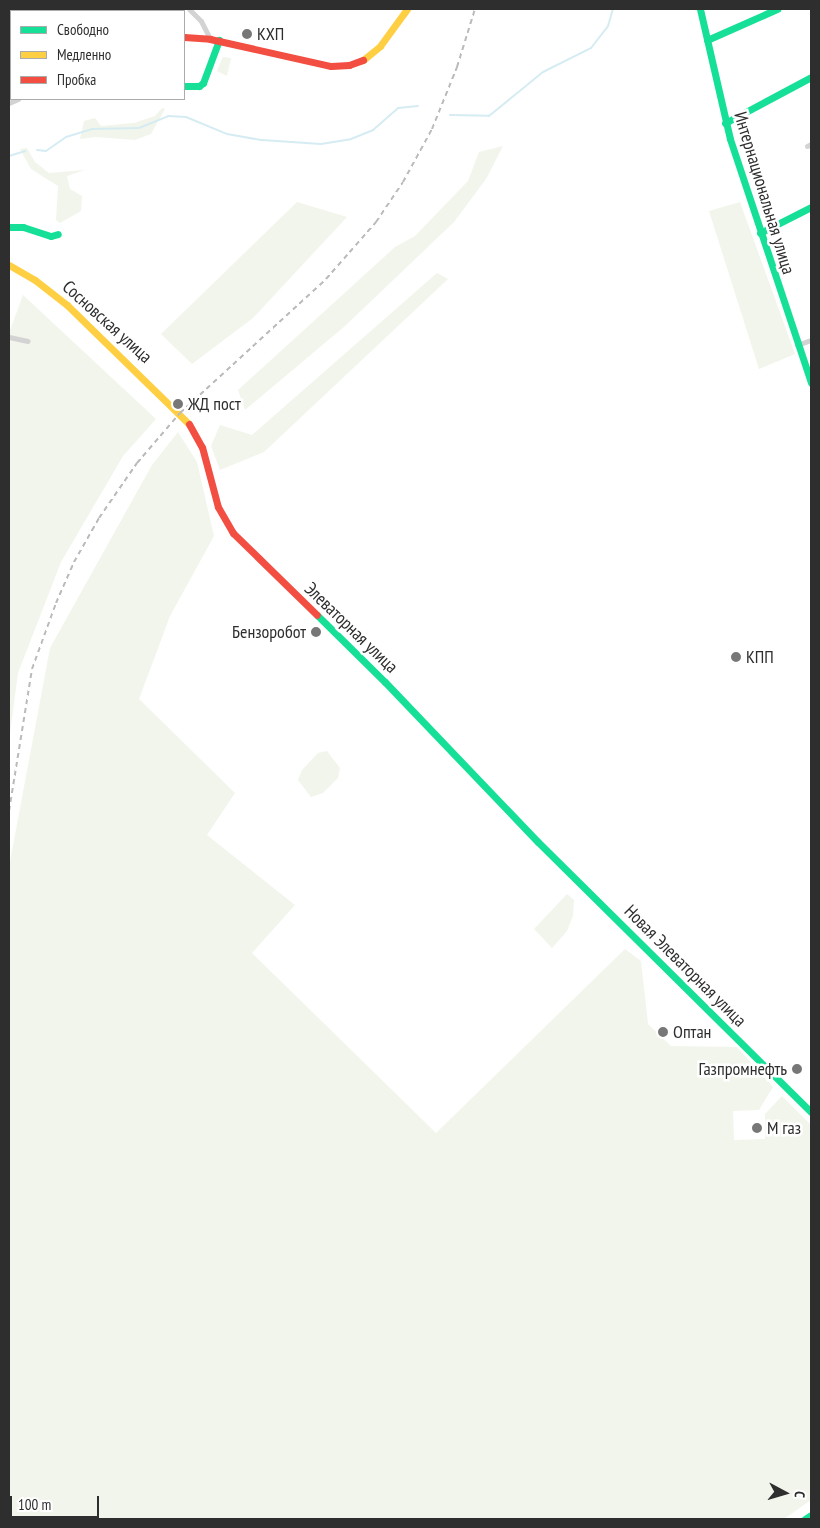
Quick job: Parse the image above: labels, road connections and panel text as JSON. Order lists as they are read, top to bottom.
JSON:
{
  "streets": {
    "main road": [
      "Интернациональная улица",
      "Сосновская улица",
      "Элеваторная улица",
      "Новая Элеваторная улица"
    ]
  },
  "crossings": [
    ["Сосновская улица", "Элеваторная улица"],
    ["Элеваторная улица", "Новая Элеваторная улица"]
  ],
  "places": [
    "КХП",
    "ЖД пост",
    "Бензоробот",
    "КПП",
    "Оптан",
    "Газпромнефть",
    "М газ"
  ],
  "legend": ["Свободно", "Медленно", "Пробка"],
  "scale_bar": "100 m",
  "north": "right"
}
